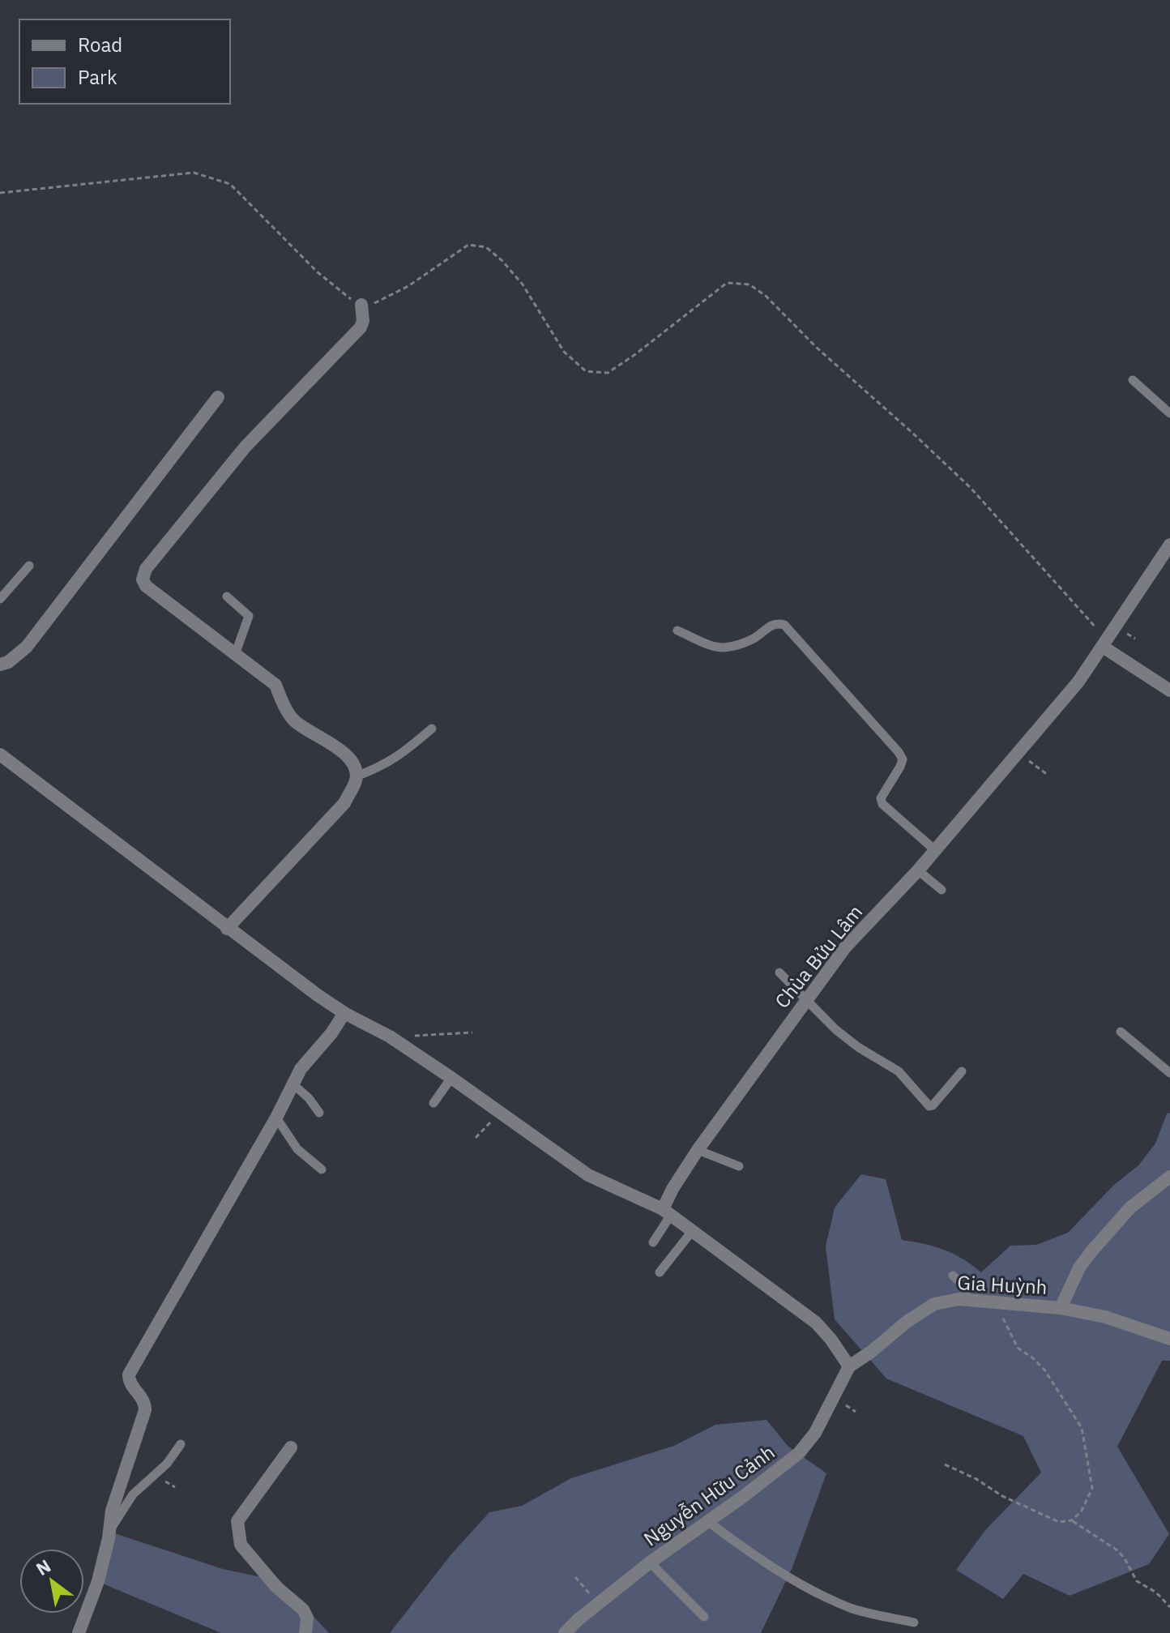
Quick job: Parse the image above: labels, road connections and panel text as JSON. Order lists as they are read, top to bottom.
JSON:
{
  "streets": {
    "street": ["Chùa Bửu Lâm", "Gia Huỳnh", "Nguyễn Hữu Cảnh"]
  },
  "crossings": [
    ["Gia Huỳnh", "Nguyễn Hữu Cảnh"]
  ],
  "legend": ["Road", "Park"],
  "north": "top left"
}
